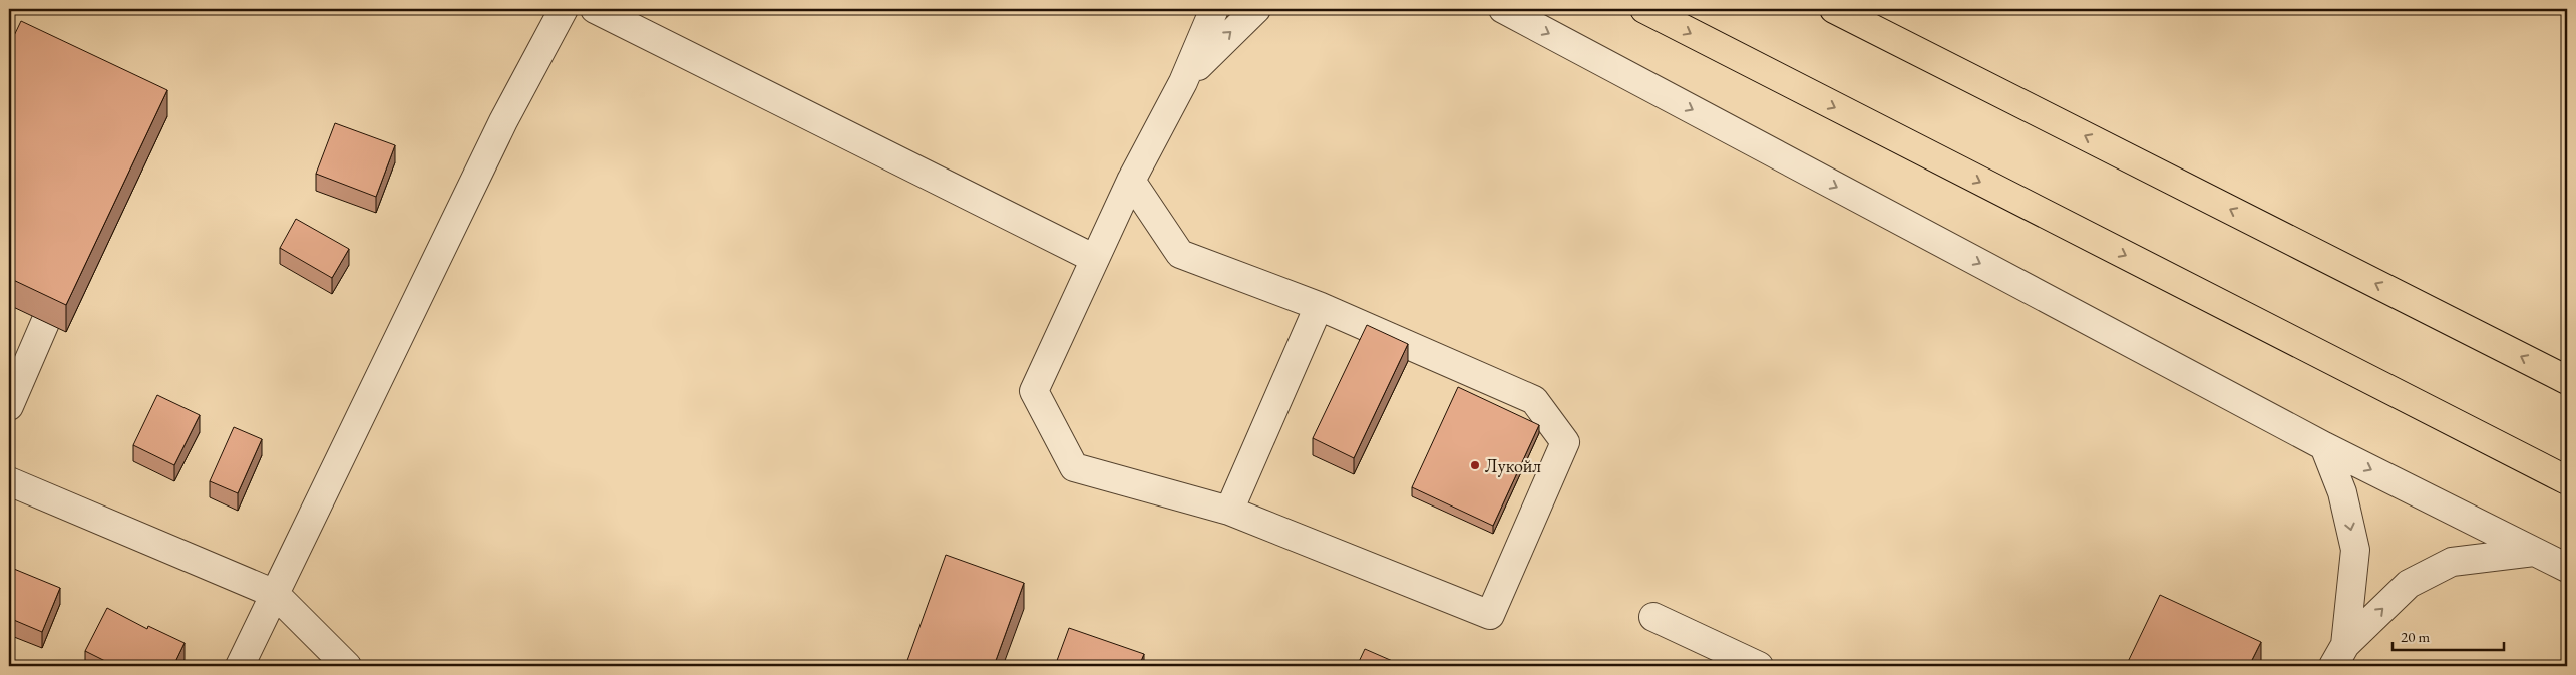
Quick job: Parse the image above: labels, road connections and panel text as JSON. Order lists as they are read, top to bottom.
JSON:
{
  "places": ["Лукойл"],
  "scale_bar": "20 m"
}
